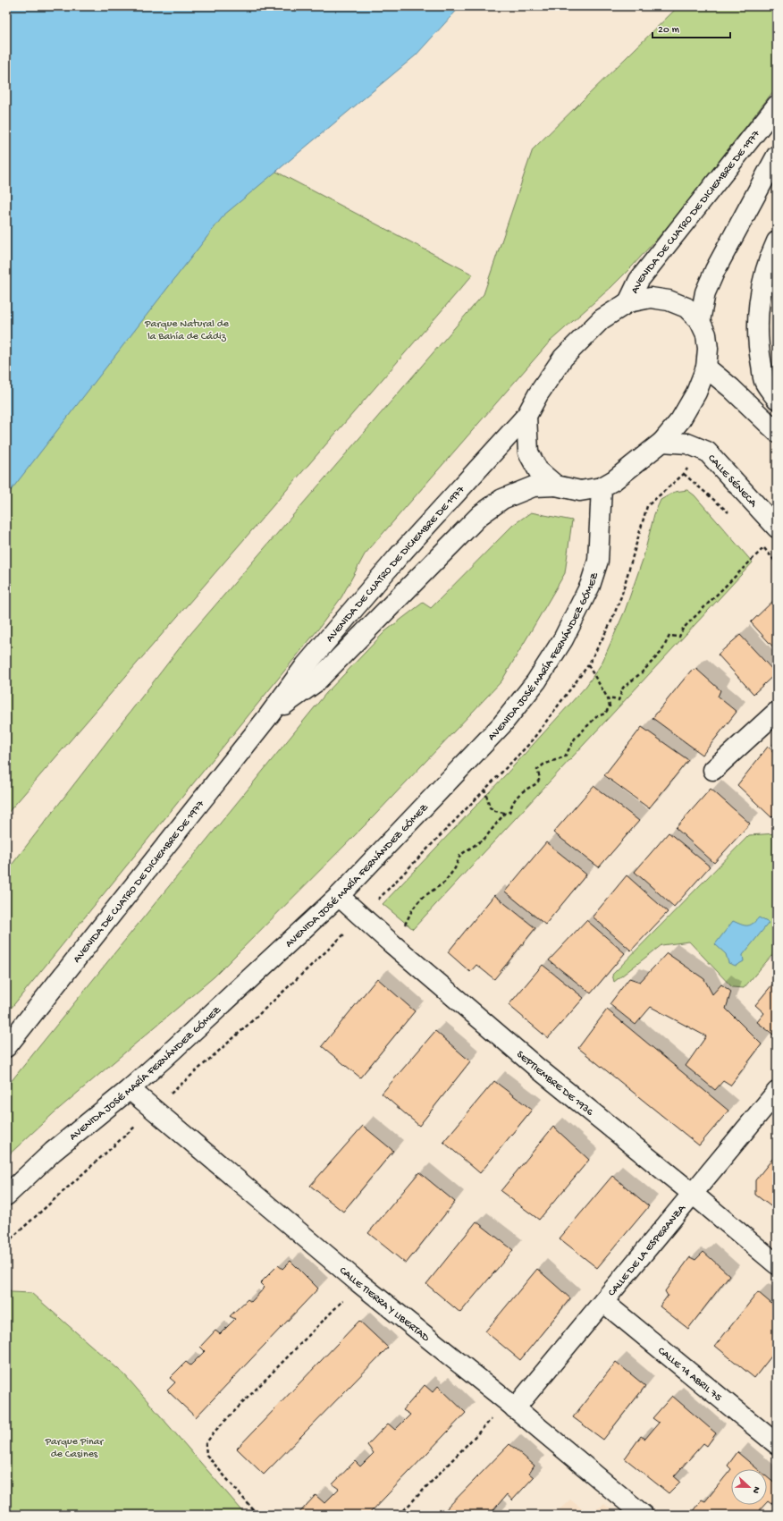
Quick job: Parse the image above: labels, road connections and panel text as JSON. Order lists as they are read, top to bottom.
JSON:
{
  "streets": {
    "street": [
      "AVENIDA DE CUATRO DE DICIEMBRE DE 1977",
      "CALLE SÉNECA",
      "AVENIDA JOSÉ MARÍA FERNÁNDEZ GÓMEZ",
      "SEPTIEMBRE DE 1936",
      "CALLE DE LA ESPERANZA",
      "CALLE TIERRA Y LIBERTAD",
      "CALLE 14 ABRIL 75"
    ]
  },
  "crossings": [
    ["AVENIDA JOSÉ MARÍA FERNÁNDEZ GÓMEZ", "SEPTIEMBRE DE 1936"],
    ["AVENIDA JOSÉ MARÍA FERNÁNDEZ GÓMEZ", "CALLE TIERRA Y LIBERTAD"],
    ["SEPTIEMBRE DE 1936", "CALLE DE LA ESPERANZA"],
    ["CALLE DE LA ESPERANZA", "CALLE TIERRA Y LIBERTAD"],
    ["CALLE DE LA ESPERANZA", "CALLE 14 ABRIL 75"]
  ],
  "parks": ["Parque Natural de la Bahía de Cádiz", "Parque Pinar de Casines"],
  "scale_bar": "20 m",
  "north": "right"
}
